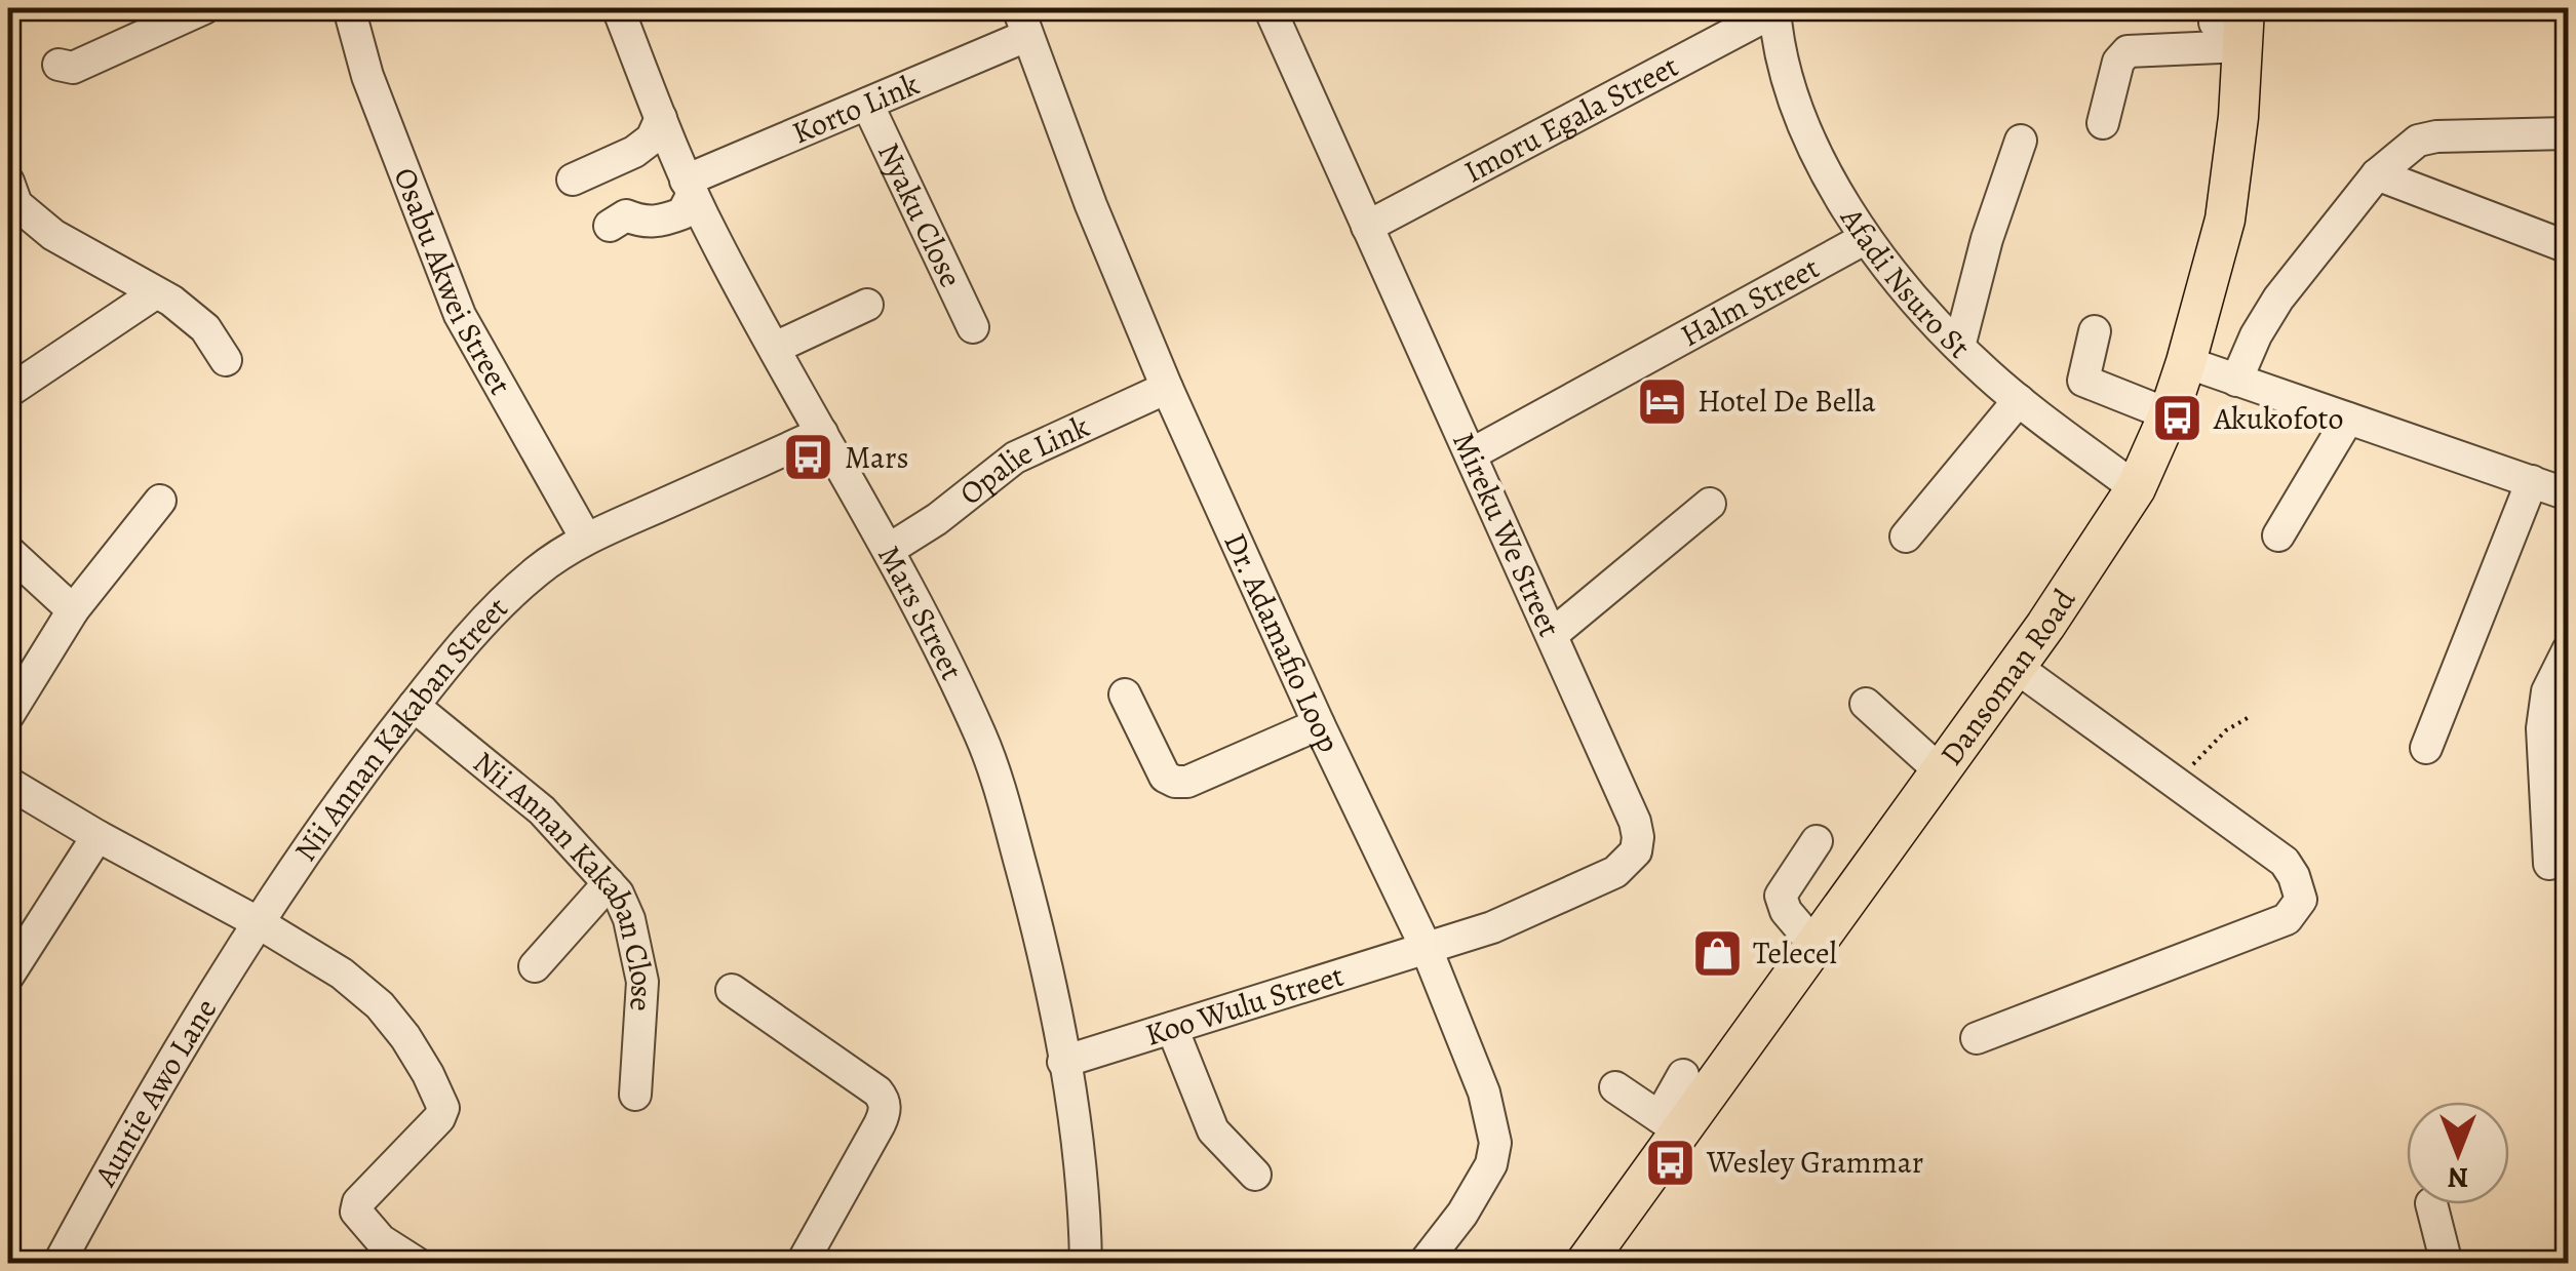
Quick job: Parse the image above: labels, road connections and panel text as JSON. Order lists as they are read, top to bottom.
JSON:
{
  "streets": {
    "main road": ["Dansoman Road"],
    "street": [
      "Korto Link",
      "Imoru Egala Street",
      "Nyaku Close",
      "Osabu Akwei Street",
      "Afadi Nsuro St",
      "Halm Street",
      "Opalie Link",
      "Mireku We Street",
      "Mars Street",
      "Dr. Adamafio Loop",
      "Nii Annan Kakaban Street",
      "Nii Annan Kakaban Close",
      "Koo Wulu Street",
      "Auntie Awo Lane"
    ]
  },
  "crossings": [
    ["Korto Link", "Nyaku Close"],
    ["Korto Link", "Mars Street"],
    ["Korto Link", "Dr. Adamafio Loop"],
    ["Imoru Egala Street", "Afadi Nsuro St"],
    ["Imoru Egala Street", "Mireku We Street"],
    ["Osabu Akwei Street", "Nii Annan Kakaban Street"],
    ["Afadi Nsuro St", "Halm Street"],
    ["Afadi Nsuro St", "Dansoman Road"],
    ["Halm Street", "Mireku We Street"],
    ["Opalie Link", "Mars Street"],
    ["Opalie Link", "Dr. Adamafio Loop"],
    ["Mireku We Street", "Dr. Adamafio Loop"],
    ["Mireku We Street", "Koo Wulu Street"],
    ["Mars Street", "Nii Annan Kakaban Street"],
    ["Mars Street", "Koo Wulu Street"],
    ["Dr. Adamafio Loop", "Koo Wulu Street"],
    ["Nii Annan Kakaban Street", "Nii Annan Kakaban Close"],
    ["Nii Annan Kakaban Street", "Auntie Awo Lane"]
  ],
  "places": {
    "hotel": ["Hotel De Bella"],
    "bus stop": ["Akukofoto", "Mars", "Wesley Grammar"],
    "shop": ["Telecel"]
  },
  "north": "bottom"
}
